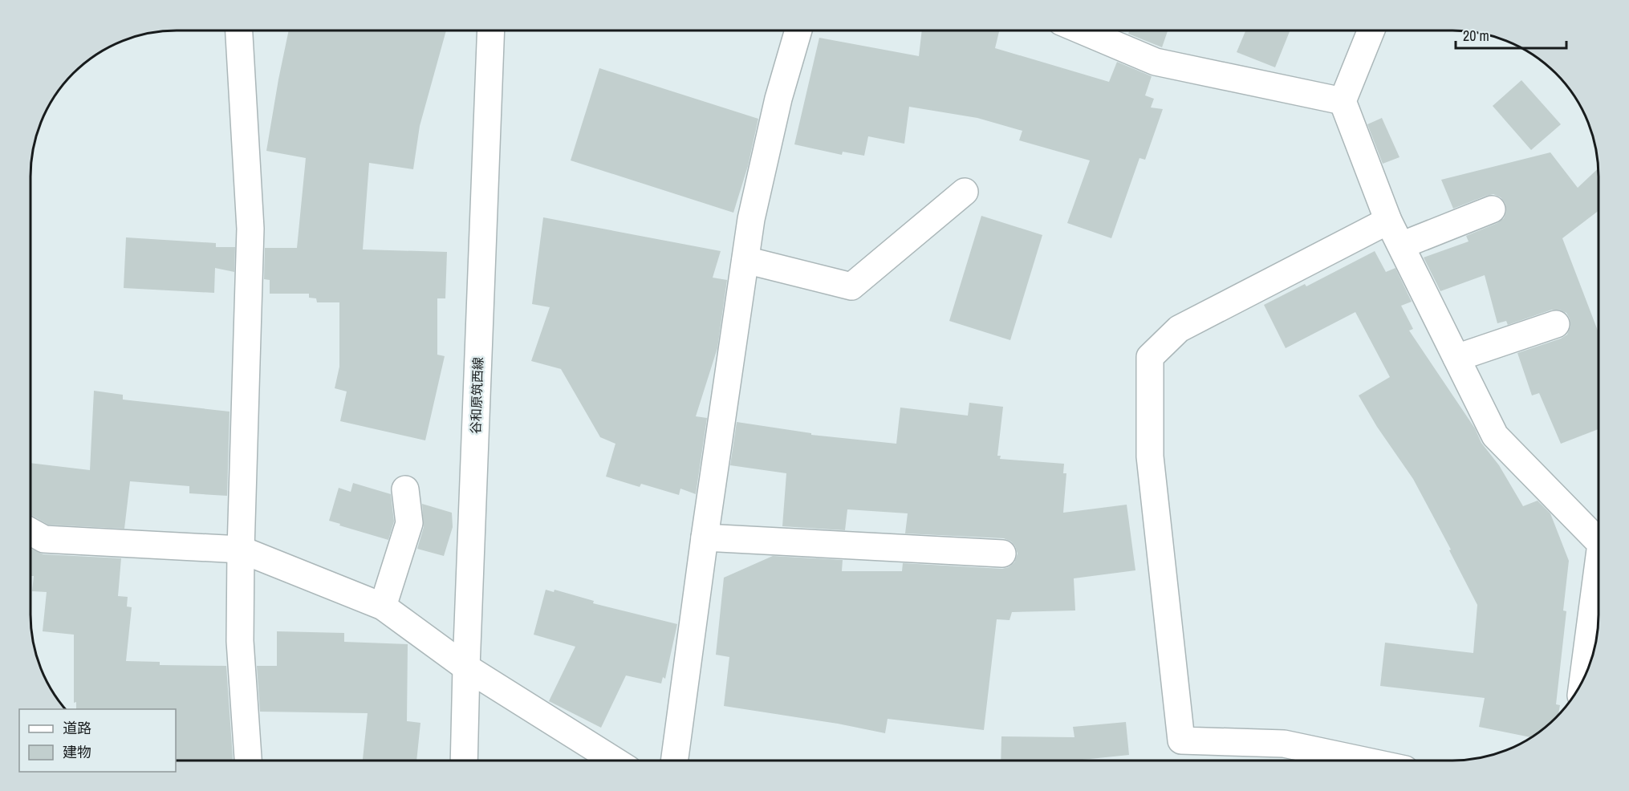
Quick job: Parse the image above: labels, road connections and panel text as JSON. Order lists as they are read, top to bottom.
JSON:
{
  "streets": {
    "street": ["谷和原筑西線"]
  },
  "legend": ["道路", "建物"],
  "scale_bar": "20 m"
}
